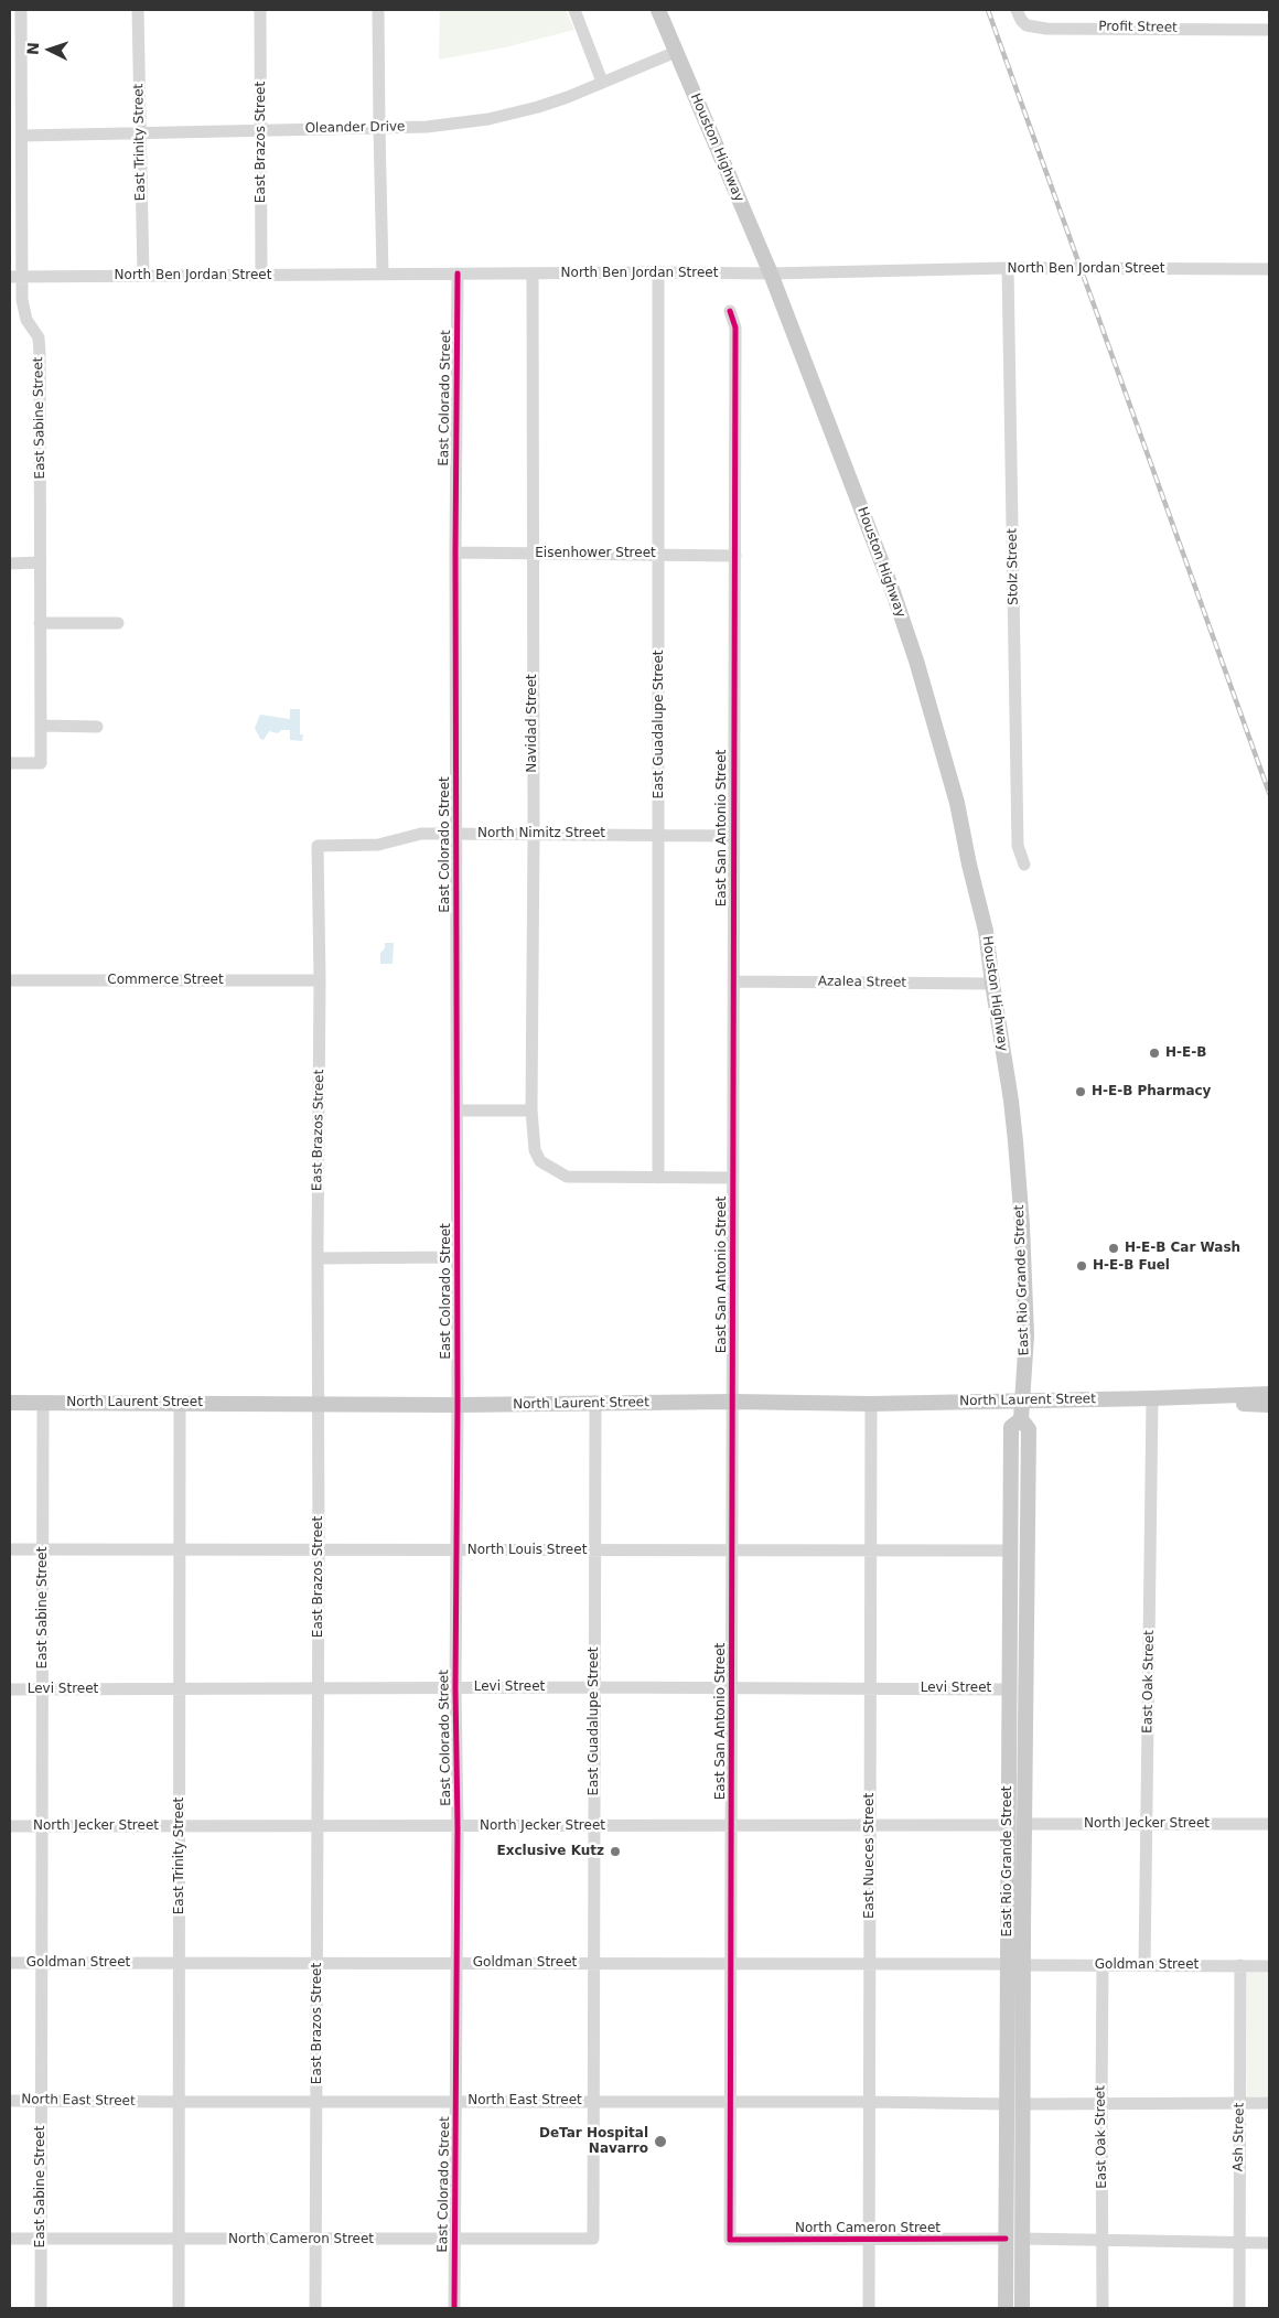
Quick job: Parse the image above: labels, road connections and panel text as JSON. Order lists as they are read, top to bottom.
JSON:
{
  "streets": {
    "main road": ["Houston Highway", "East Rio Grande Street", "North Laurent Street"],
    "street": [
      "Profit Street",
      "Oleander Drive",
      "East Trinity Street",
      "East Brazos Street",
      "North Ben Jordan Street",
      "East Colorado Street",
      "East Sabine Street",
      "Eisenhower Street",
      "Stolz Street",
      "Navidad Street",
      "East Guadalupe Street",
      "East San Antonio Street",
      "North Nimitz Street",
      "Commerce Street",
      "Azalea Street",
      "North Louis Street",
      "East Oak Street",
      "Levi Street",
      "North Jecker Street",
      "East Nueces Street",
      "Goldman Street",
      "North East Street",
      "Ash Street",
      "North Cameron Street"
    ]
  },
  "crossings": [
    ["Oleander Drive", "East Trinity Street"],
    ["Oleander Drive", "East Brazos Street"],
    ["Oleander Drive", "Houston Highway"],
    ["Oleander Drive", "East Sabine Street"],
    ["East Trinity Street", "North Ben Jordan Street"],
    ["East Trinity Street", "North Laurent Street"],
    ["East Trinity Street", "North Louis Street"],
    ["East Trinity Street", "Levi Street"],
    ["East Trinity Street", "North Jecker Street"],
    ["East Trinity Street", "Goldman Street"],
    ["East Trinity Street", "North East Street"],
    ["East Trinity Street", "North Cameron Street"],
    ["East Brazos Street", "North Ben Jordan Street"],
    ["East Brazos Street", "North Nimitz Street"],
    ["East Brazos Street", "Commerce Street"],
    ["East Brazos Street", "North Laurent Street"],
    ["East Brazos Street", "North Louis Street"],
    ["East Brazos Street", "Levi Street"],
    ["East Brazos Street", "North Jecker Street"],
    ["East Brazos Street", "Goldman Street"],
    ["East Brazos Street", "North East Street"],
    ["East Brazos Street", "North Cameron Street"],
    ["Houston Highway", "North Ben Jordan Street"],
    ["Houston Highway", "Azalea Street"],
    ["Houston Highway", "East Rio Grande Street"],
    ["North Ben Jordan Street", "East Colorado Street"],
    ["North Ben Jordan Street", "East Sabine Street"],
    ["North Ben Jordan Street", "Stolz Street"],
    ["North Ben Jordan Street", "Navidad Street"],
    ["North Ben Jordan Street", "East Guadalupe Street"],
    ["East Colorado Street", "Eisenhower Street"],
    ["East Colorado Street", "North Nimitz Street"],
    ["East Colorado Street", "North Laurent Street"],
    ["East Colorado Street", "North Louis Street"],
    ["East Colorado Street", "Levi Street"],
    ["East Colorado Street", "North Jecker Street"],
    ["East Colorado Street", "Goldman Street"],
    ["East Colorado Street", "North East Street"],
    ["East Colorado Street", "North Cameron Street"],
    ["East Sabine Street", "North Laurent Street"],
    ["East Sabine Street", "North Louis Street"],
    ["East Sabine Street", "Levi Street"],
    ["East Sabine Street", "North Jecker Street"],
    ["East Sabine Street", "Goldman Street"],
    ["East Sabine Street", "North East Street"],
    ["East Sabine Street", "North Cameron Street"],
    ["Eisenhower Street", "Navidad Street"],
    ["Eisenhower Street", "East Guadalupe Street"],
    ["Eisenhower Street", "East San Antonio Street"],
    ["Navidad Street", "East Guadalupe Street"],
    ["Navidad Street", "North Nimitz Street"],
    ["East Guadalupe Street", "North Nimitz Street"],
    ["East Guadalupe Street", "North Laurent Street"],
    ["East Guadalupe Street", "North Louis Street"],
    ["East Guadalupe Street", "Levi Street"],
    ["East Guadalupe Street", "North Jecker Street"],
    ["East Guadalupe Street", "Goldman Street"],
    ["East Guadalupe Street", "North East Street"],
    ["East Guadalupe Street", "North Cameron Street"],
    ["East San Antonio Street", "North Nimitz Street"],
    ["East San Antonio Street", "Azalea Street"],
    ["East San Antonio Street", "North Laurent Street"],
    ["East San Antonio Street", "North Louis Street"],
    ["East San Antonio Street", "Levi Street"],
    ["East San Antonio Street", "North Jecker Street"],
    ["East San Antonio Street", "Goldman Street"],
    ["East San Antonio Street", "North East Street"],
    ["East San Antonio Street", "North Cameron Street"],
    ["East Rio Grande Street", "North Laurent Street"],
    ["East Rio Grande Street", "North Louis Street"],
    ["East Rio Grande Street", "Levi Street"],
    ["East Rio Grande Street", "North Jecker Street"],
    ["East Rio Grande Street", "Goldman Street"],
    ["East Rio Grande Street", "North East Street"],
    ["East Rio Grande Street", "North Cameron Street"],
    ["North Laurent Street", "East Oak Street"],
    ["North Laurent Street", "East Nueces Street"],
    ["North Louis Street", "East Nueces Street"],
    ["East Oak Street", "North Jecker Street"],
    ["East Oak Street", "Goldman Street"],
    ["Levi Street", "East Nueces Street"],
    ["North Jecker Street", "East Nueces Street"],
    ["East Nueces Street", "Goldman Street"],
    ["East Nueces Street", "North East Street"],
    ["East Nueces Street", "North Cameron Street"],
    ["Goldman Street", "Ash Street"]
  ],
  "places": [
    "H-E-B",
    "H-E-B Pharmacy",
    "H-E-B Car Wash",
    "H-E-B Fuel",
    "Exclusive Kutz",
    "DeTar Hospital Navarro"
  ],
  "north": "left"
}
